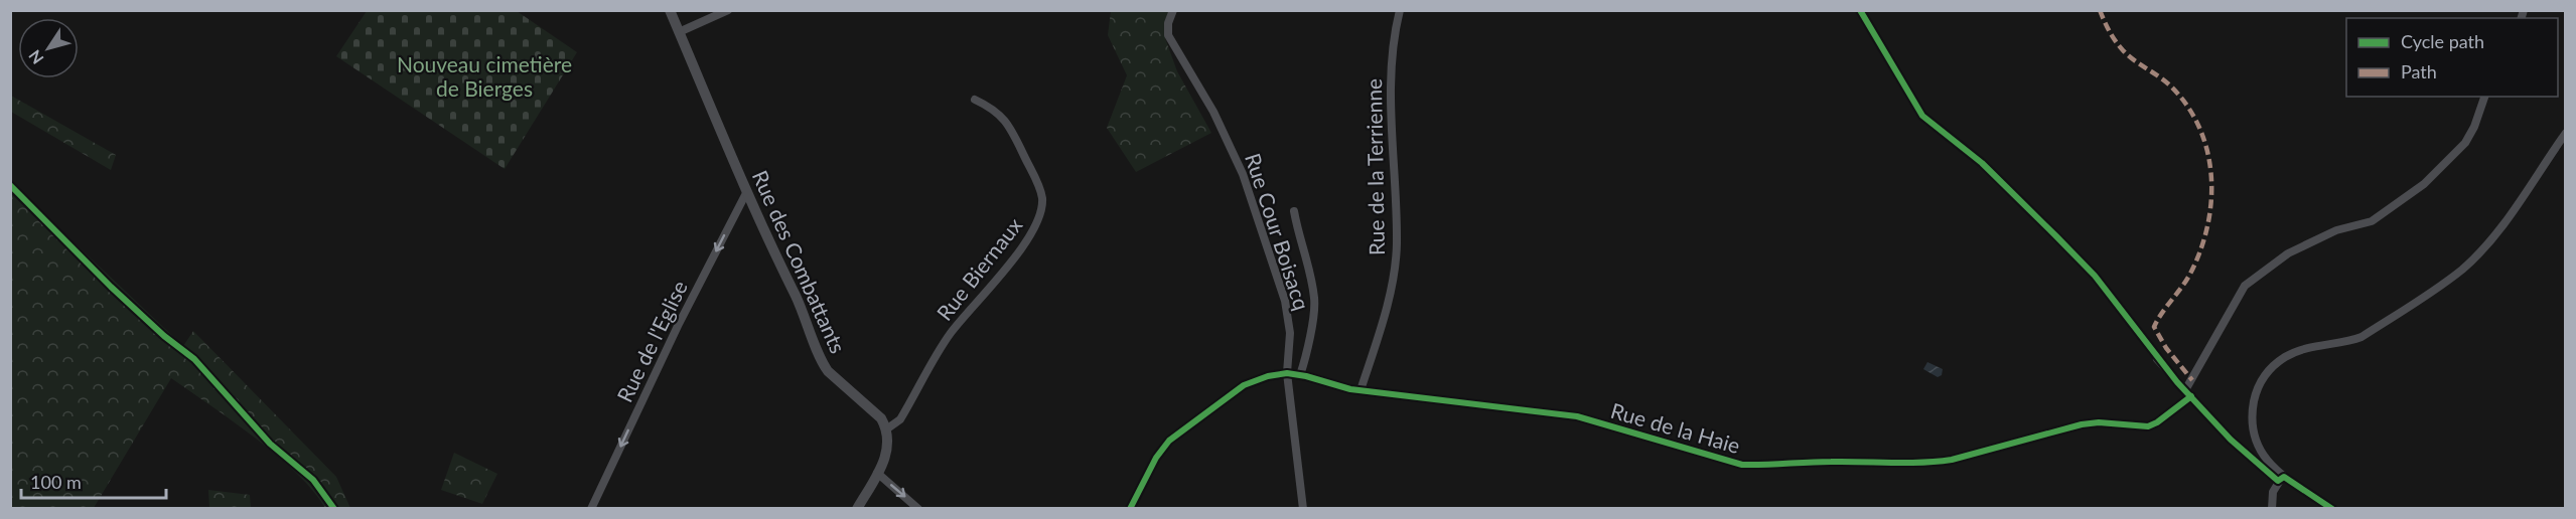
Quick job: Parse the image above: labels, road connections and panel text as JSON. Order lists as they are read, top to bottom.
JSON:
{
  "streets": {
    "street": [
      "Rue de la Terrienne",
      "Rue Cour Boisacq",
      "Rue des Combattants",
      "Rue Biernaux",
      "Rue de l'Eglise",
      "Rue de la Haie"
    ]
  },
  "crossings": [
    ["Rue de la Terrienne", "Rue de la Haie"],
    ["Rue Cour Boisacq", "Rue de la Haie"],
    ["Rue des Combattants", "Rue Biernaux"],
    ["Rue des Combattants", "Rue de l'Eglise"]
  ],
  "one_way": ["Rue de l'Eglise"],
  "parks": ["Nouveau cimetière de Bierges"],
  "legend": ["Cycle path", "Path"],
  "scale_bar": "100 m",
  "north": "bottom left"
}
